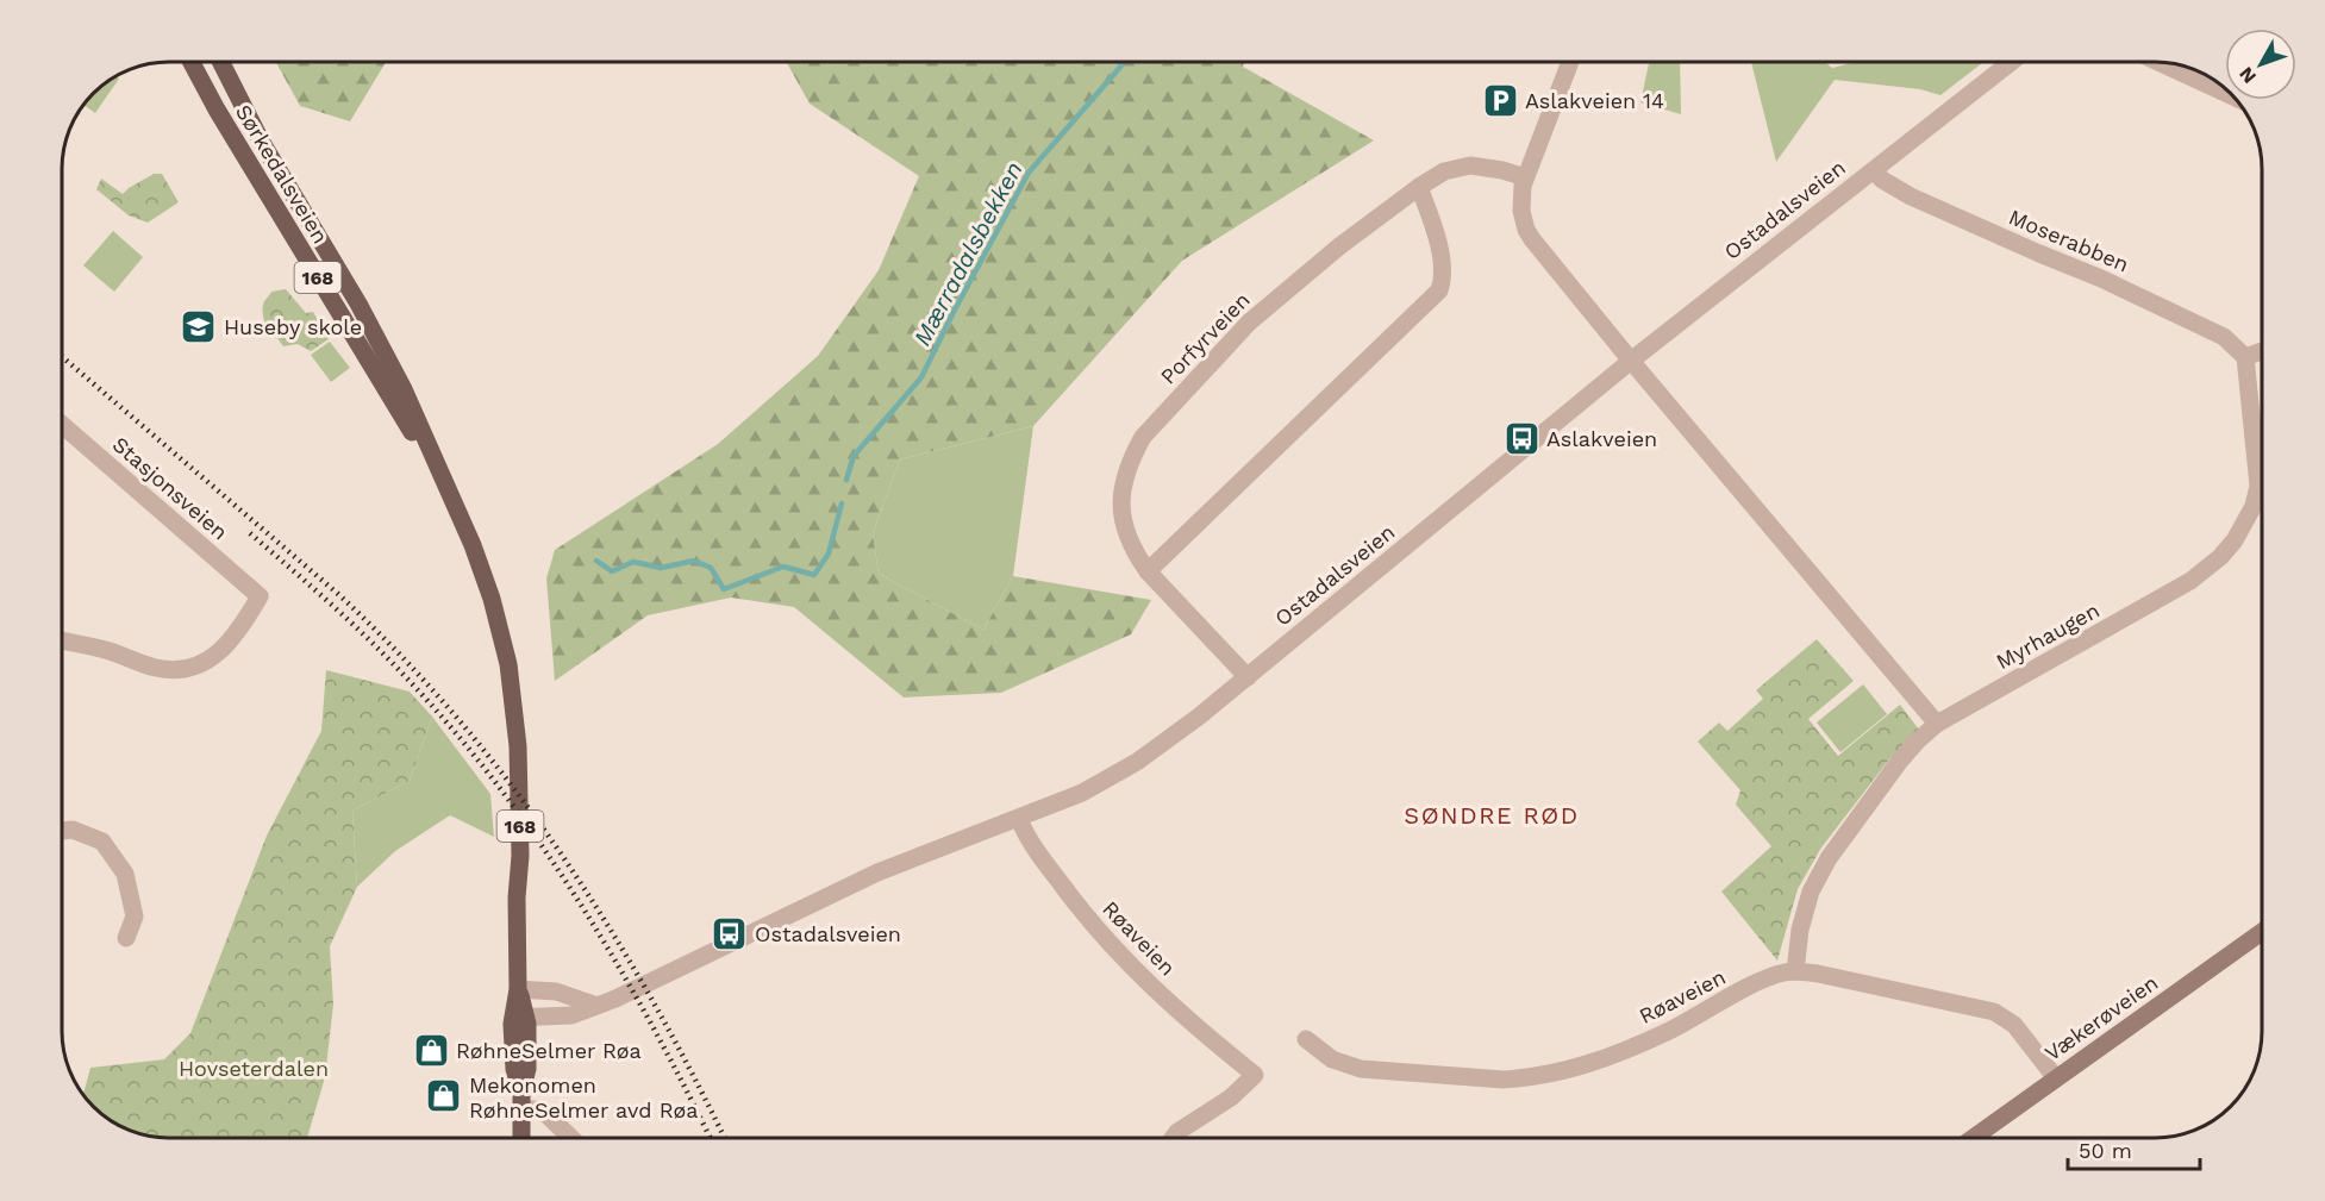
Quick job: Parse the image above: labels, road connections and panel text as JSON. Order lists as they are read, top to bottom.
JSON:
{
  "streets": {
    "main road": ["Sørkedalsveien", "168", "Vækerøveien"],
    "street": [
      "Ostadalsveien",
      "Moserabben",
      "Porfyrveien",
      "Stasjonsveien",
      "Myrhaugen",
      "Røaveien"
    ]
  },
  "crossings": [
    ["Sørkedalsveien", "Ostadalsveien"],
    ["Ostadalsveien", "Moserabben"],
    ["Ostadalsveien", "Porfyrveien"],
    ["Ostadalsveien", "Røaveien"],
    ["Moserabben", "Myrhaugen"],
    ["Myrhaugen", "Røaveien"],
    ["Røaveien", "Vækerøveien"]
  ],
  "districts": ["SØNDRE RØD"],
  "water": ["Mærradalsbekken"],
  "parks": ["Hovseterdalen"],
  "places": {
    "parking": ["Aslakveien 14"],
    "school or university": ["Huseby skole"],
    "bus stop": ["Aslakveien", "Ostadalsveien"],
    "shop": ["RøhneSelmer Røa", "Mekonomen RøhneSelmer avd Røa"]
  },
  "scale_bar": "50 m",
  "north": "bottom left"
}
